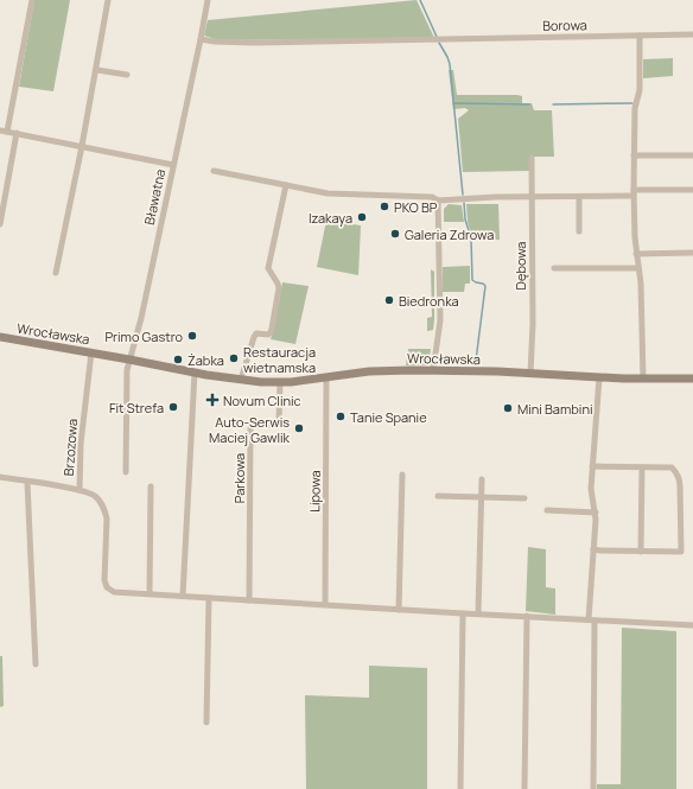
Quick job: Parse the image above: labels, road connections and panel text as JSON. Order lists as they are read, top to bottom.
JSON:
{
  "streets": {
    "street": [
      "Borowa",
      "Bławatna",
      "Dębowa",
      "Wrocławska",
      "Brzozowa",
      "Parkowa",
      "Lipowa"
    ]
  },
  "crossings": [
    ["Borowa", "Bławatna"],
    ["Bławatna", "Wrocławska"],
    ["Dębowa", "Wrocławska"],
    ["Wrocławska", "Brzozowa"],
    ["Wrocławska", "Parkowa"],
    ["Wrocławska", "Lipowa"]
  ],
  "places": {
    "other": [
      "PKO BP",
      "Izakaya",
      "Galeria Zdrowa",
      "Biedronka",
      "Primo Gastro",
      "Restauracja wietnamska",
      "Żabka",
      "Fit Strefa",
      "Mini Bambini",
      "Tanie Spanie",
      "Auto-Serwis Maciej Gawlik"
    ],
    "health": ["Novum Clinic"]
  }
}
